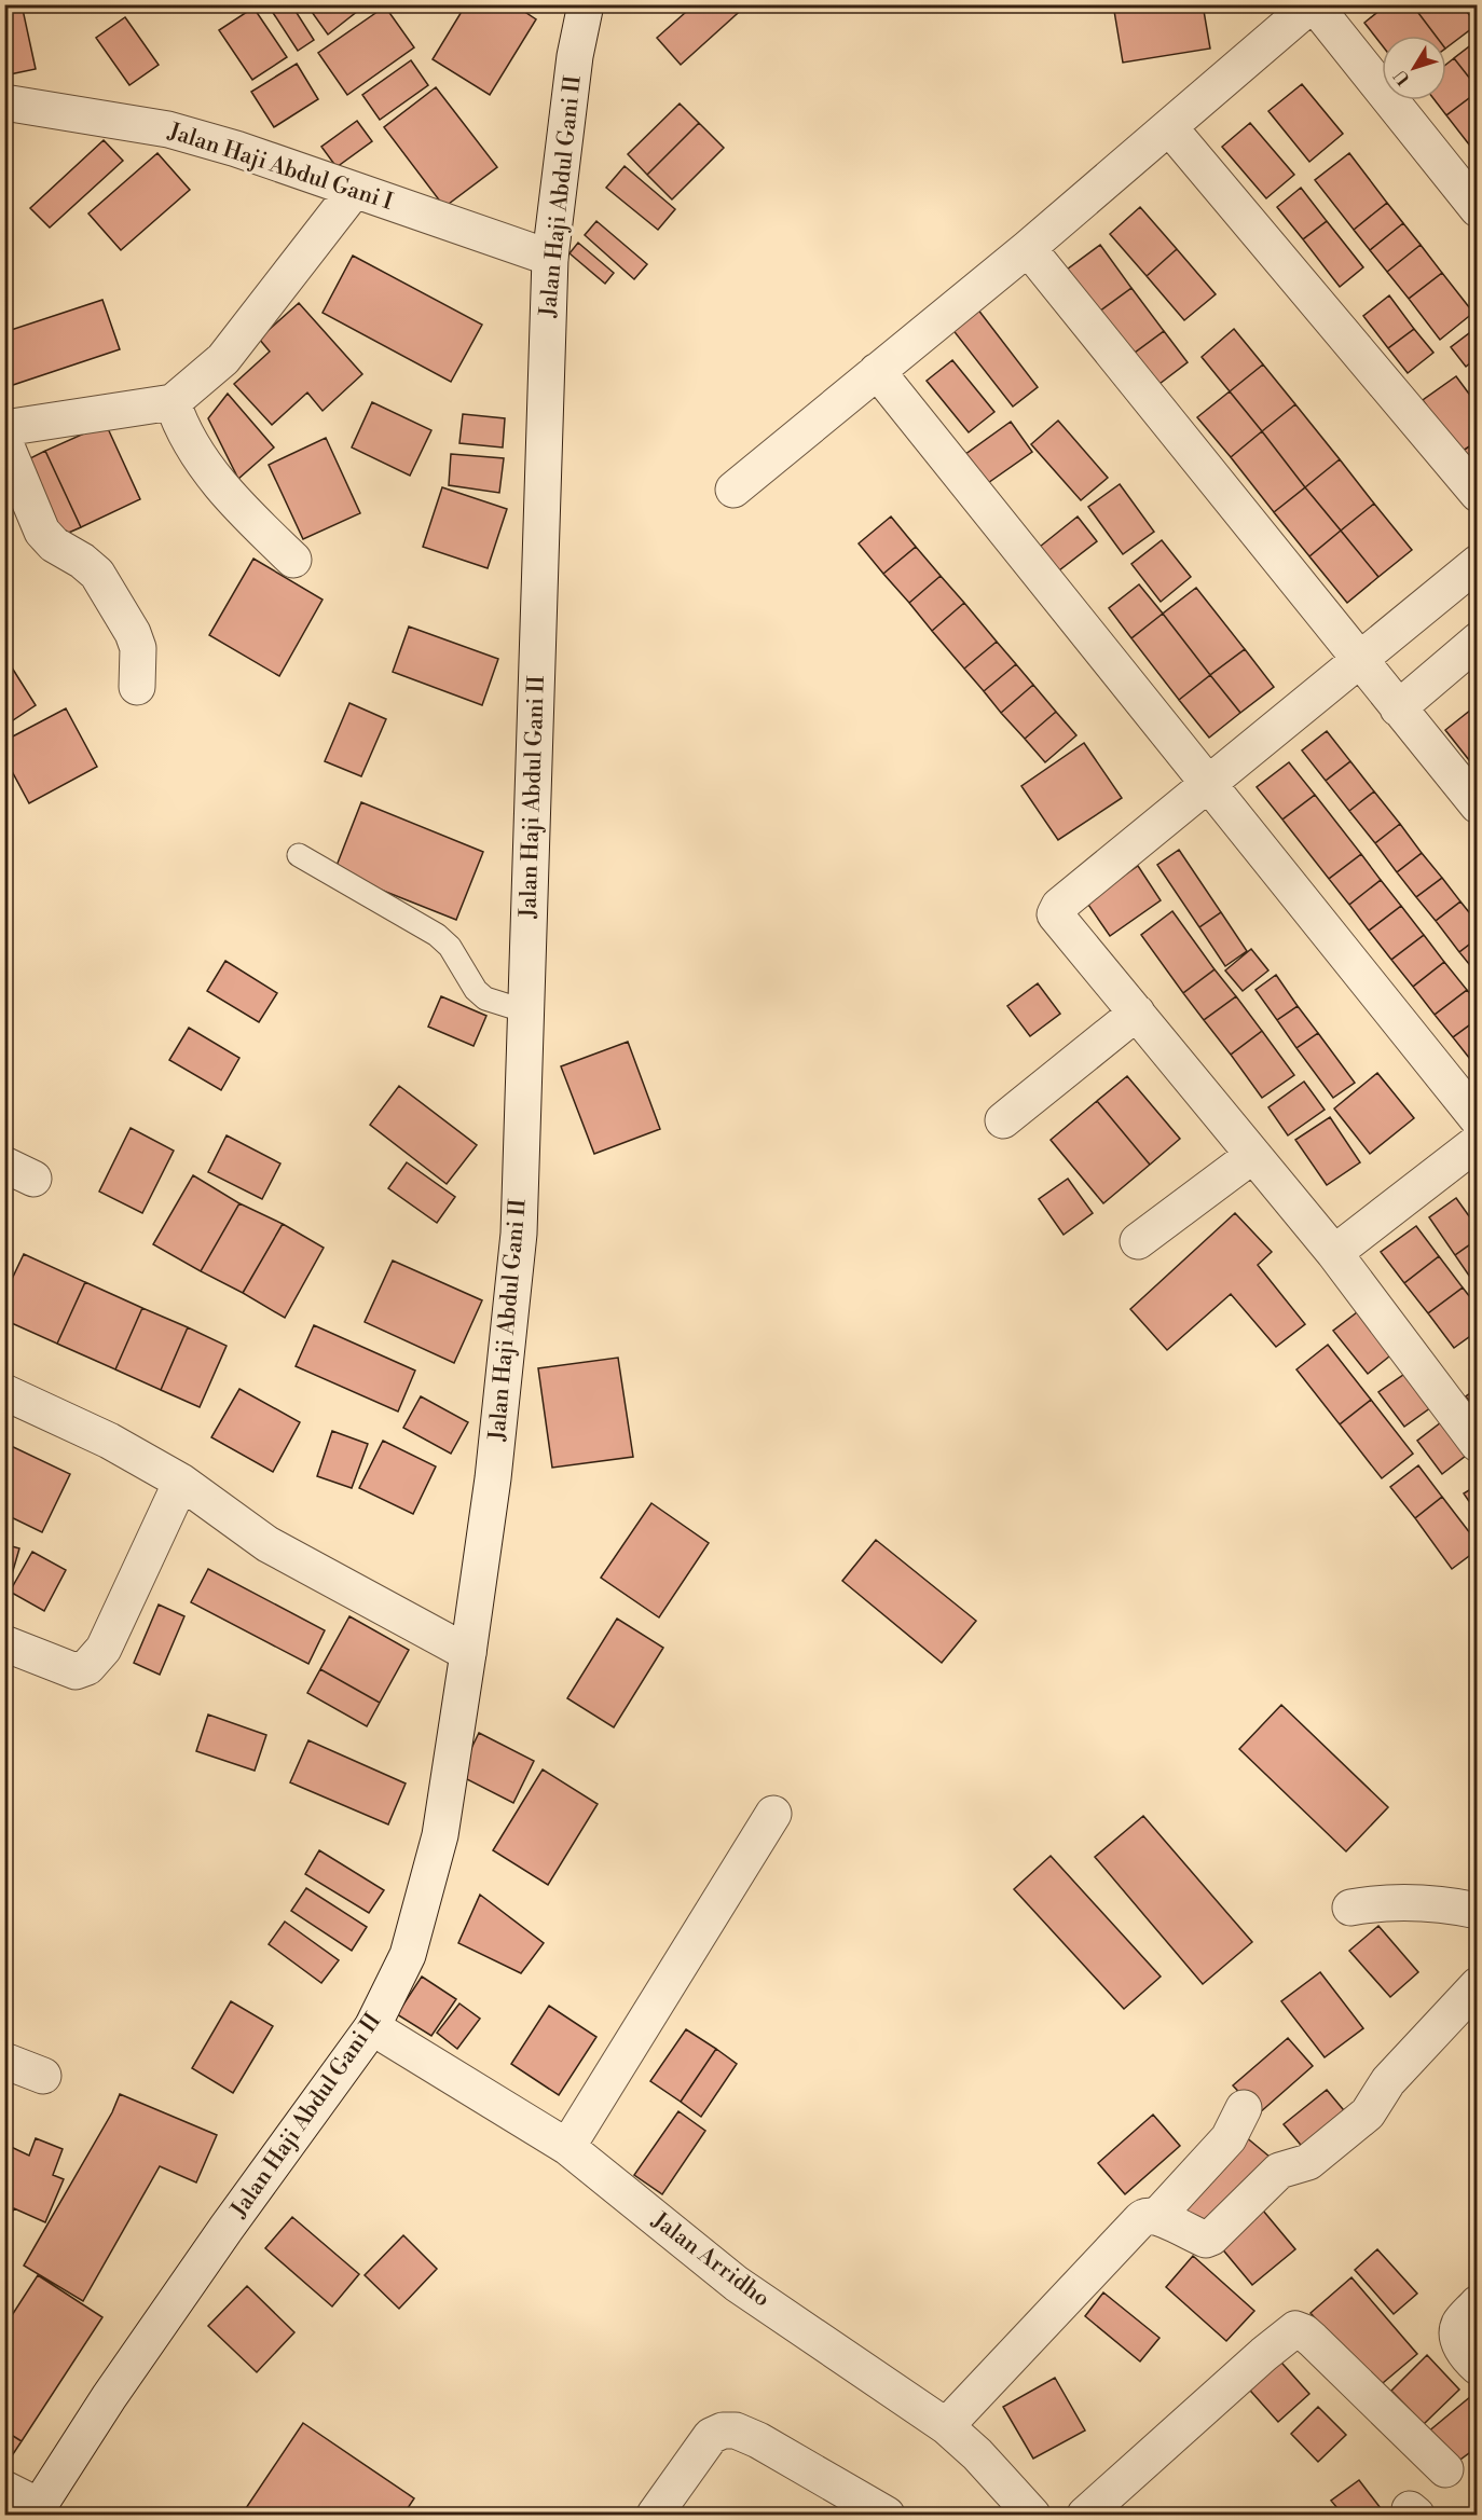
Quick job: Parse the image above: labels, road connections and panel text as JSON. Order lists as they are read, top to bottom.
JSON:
{
  "streets": {
    "street": ["Jalan Haji Abdul Gani I", "Jalan Haji Abdul Gani II", "Jalan Arridho"]
  },
  "crossings": [
    ["Jalan Haji Abdul Gani I", "Jalan Haji Abdul Gani II"],
    ["Jalan Haji Abdul Gani II", "Jalan Arridho"]
  ],
  "north": "bottom left"
}
